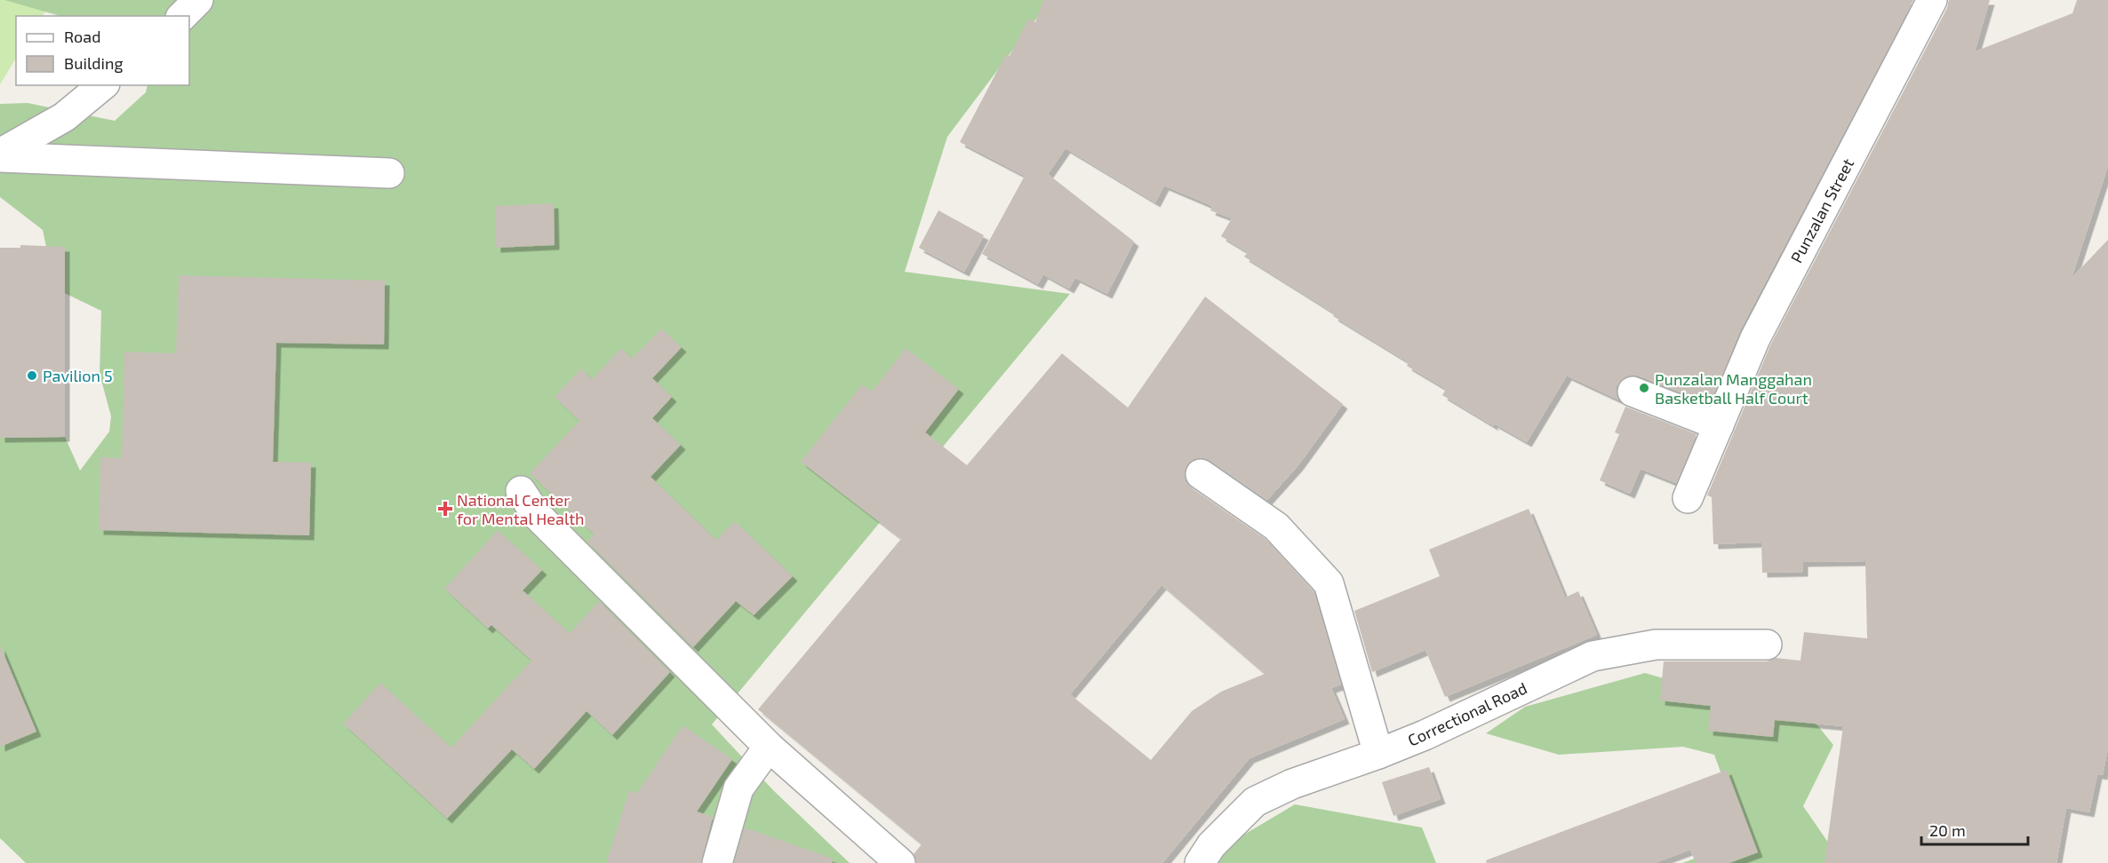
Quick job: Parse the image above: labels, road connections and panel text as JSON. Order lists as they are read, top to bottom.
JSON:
{
  "streets": {
    "street": ["Punzalan Street", "Correctional Road"]
  },
  "places": {
    "other": ["Pavilion 5", "Punzalan Manggahan Basketball Half Court"],
    "health": ["National Center for Mental Health"]
  },
  "legend": ["Road", "Building"],
  "scale_bar": "20 m"
}
